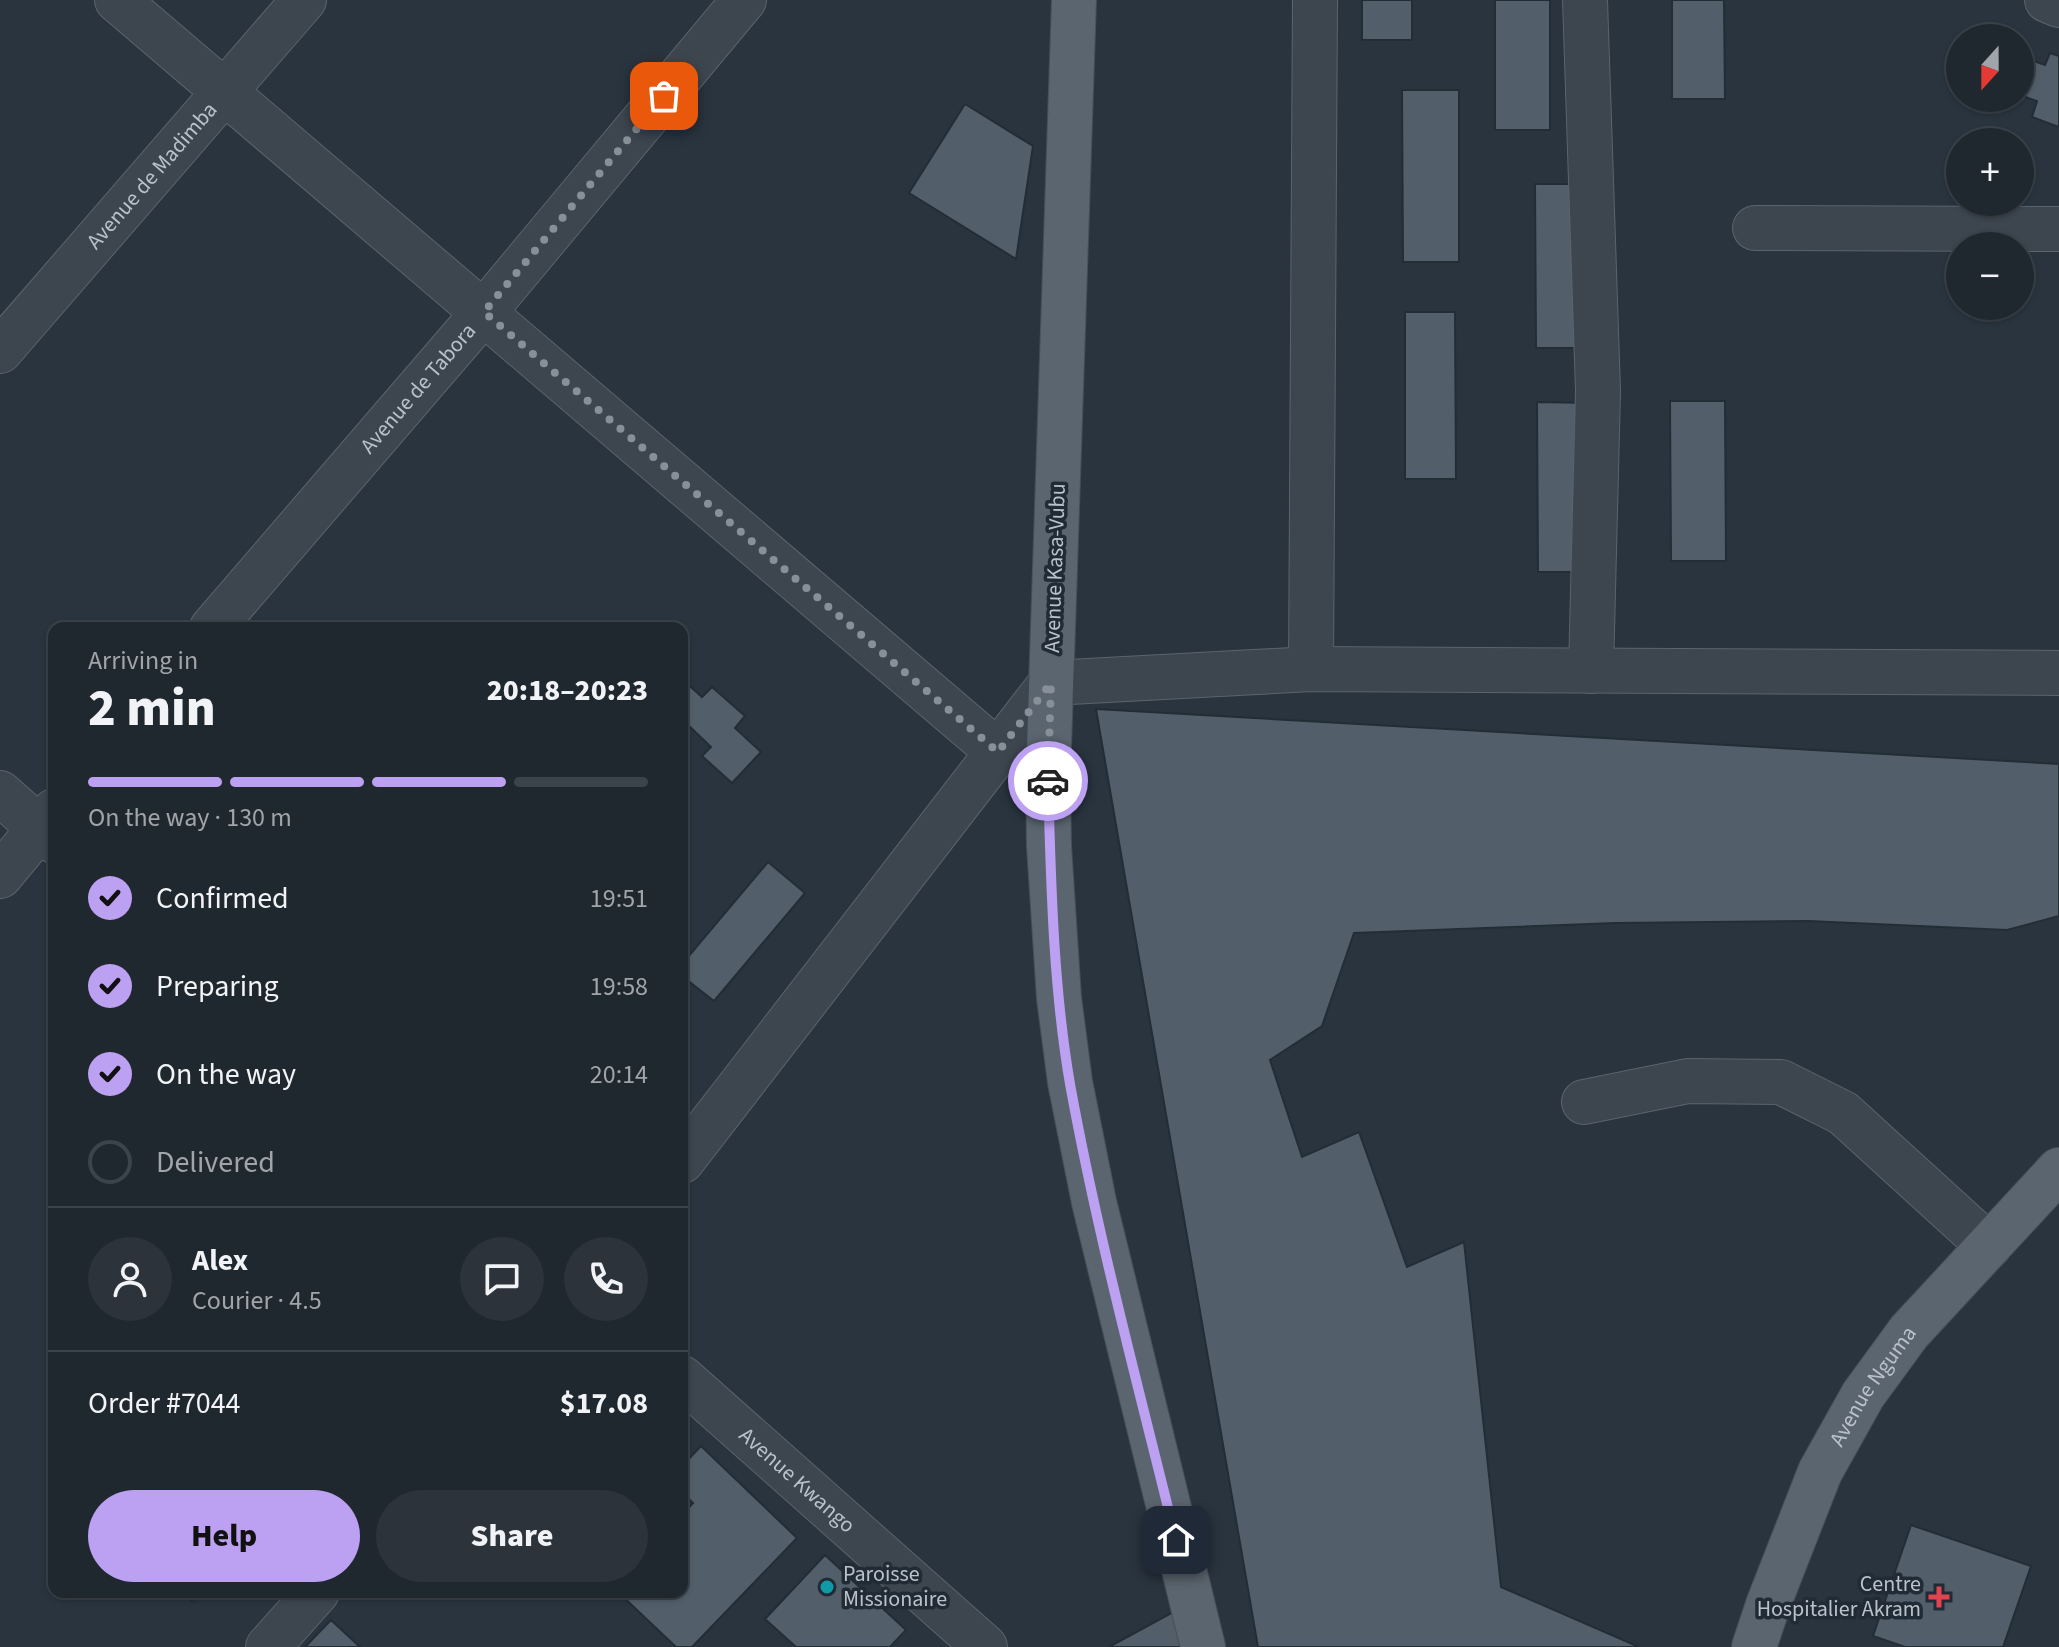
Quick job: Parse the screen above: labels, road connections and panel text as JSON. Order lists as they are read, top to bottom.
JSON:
{
  "streets": {
    "main road": ["Avenue Kasa-Vubu", "Avenue Nguma"],
    "street": ["Avenue de Madimba", "Avenue de Tabora", "Avenue Kwango"]
  },
  "places": {
    "other": ["Paroisse Missionaire"],
    "health": ["Centre Hospitalier Akram"]
  },
  "north": "bottom",
  "page": {
    "map_buttons": ["+", "−"],
    "heading": ["2 min", "Arriving in", "20:18–20:23"],
    "panel": [
      "Alex",
      "Courier · 4.5",
      "Order #7044",
      "$17.08"
    ],
    "bar": "On the way · 130 m",
    "list": [
      ["Confirmed", "19:51"],
      ["Preparing", "19:58"],
      ["On the way", "20:14"],
      "Delivered"
    ],
    "buttons": ["Help", "Share"]
  }
}
